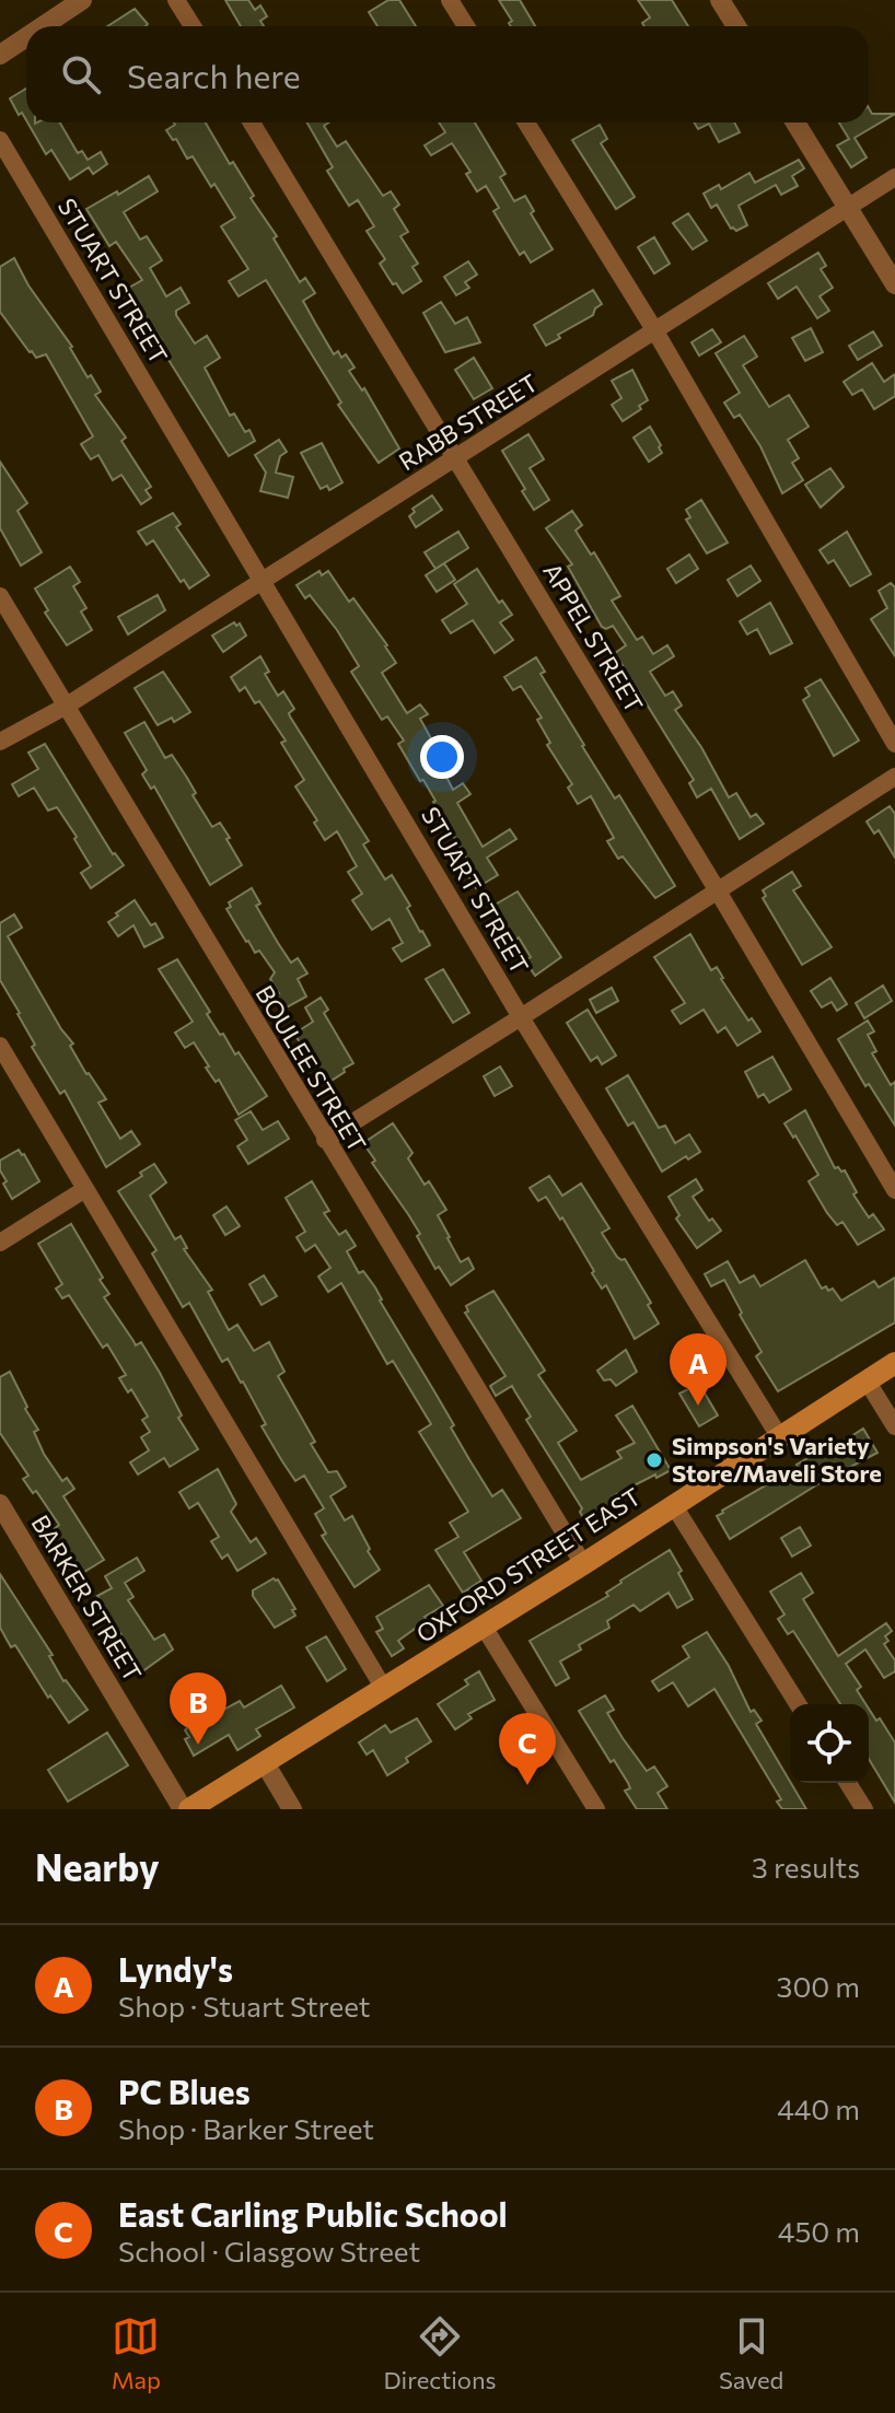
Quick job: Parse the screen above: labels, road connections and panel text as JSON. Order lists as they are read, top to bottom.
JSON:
{
  "streets": {
    "main road": ["OXFORD STREET EAST"],
    "street": [
      "STUART STREET",
      "RABB STREET",
      "APPEL STREET",
      "BOULEE STREET",
      "BARKER STREET"
    ]
  },
  "crossings": [
    ["STUART STREET", "RABB STREET"],
    ["STUART STREET", "OXFORD STREET EAST"],
    ["RABB STREET", "APPEL STREET"],
    ["RABB STREET", "BOULEE STREET"],
    ["BOULEE STREET", "OXFORD STREET EAST"]
  ],
  "places": ["Simpson's Variety Store/Maveli Store"],
  "page": {
    "search": "Search here",
    "pins": ["A", "B", "C"],
    "heading": ["Nearby", "3 results"],
    "list": [
      {
        "mark": "A",
        "name": "Lyndy's",
        "note": "Shop · Stuart Street",
        "value": "300 m"
      },
      {
        "mark": "B",
        "name": "PC Blues",
        "note": "Shop · Barker Street",
        "value": "440 m"
      },
      {
        "mark": "C",
        "name": "East Carling Public School",
        "note": "School · Glasgow Street",
        "value": "450 m"
      }
    ],
    "nav": ["Map", "Directions", "Saved"]
  }
}
